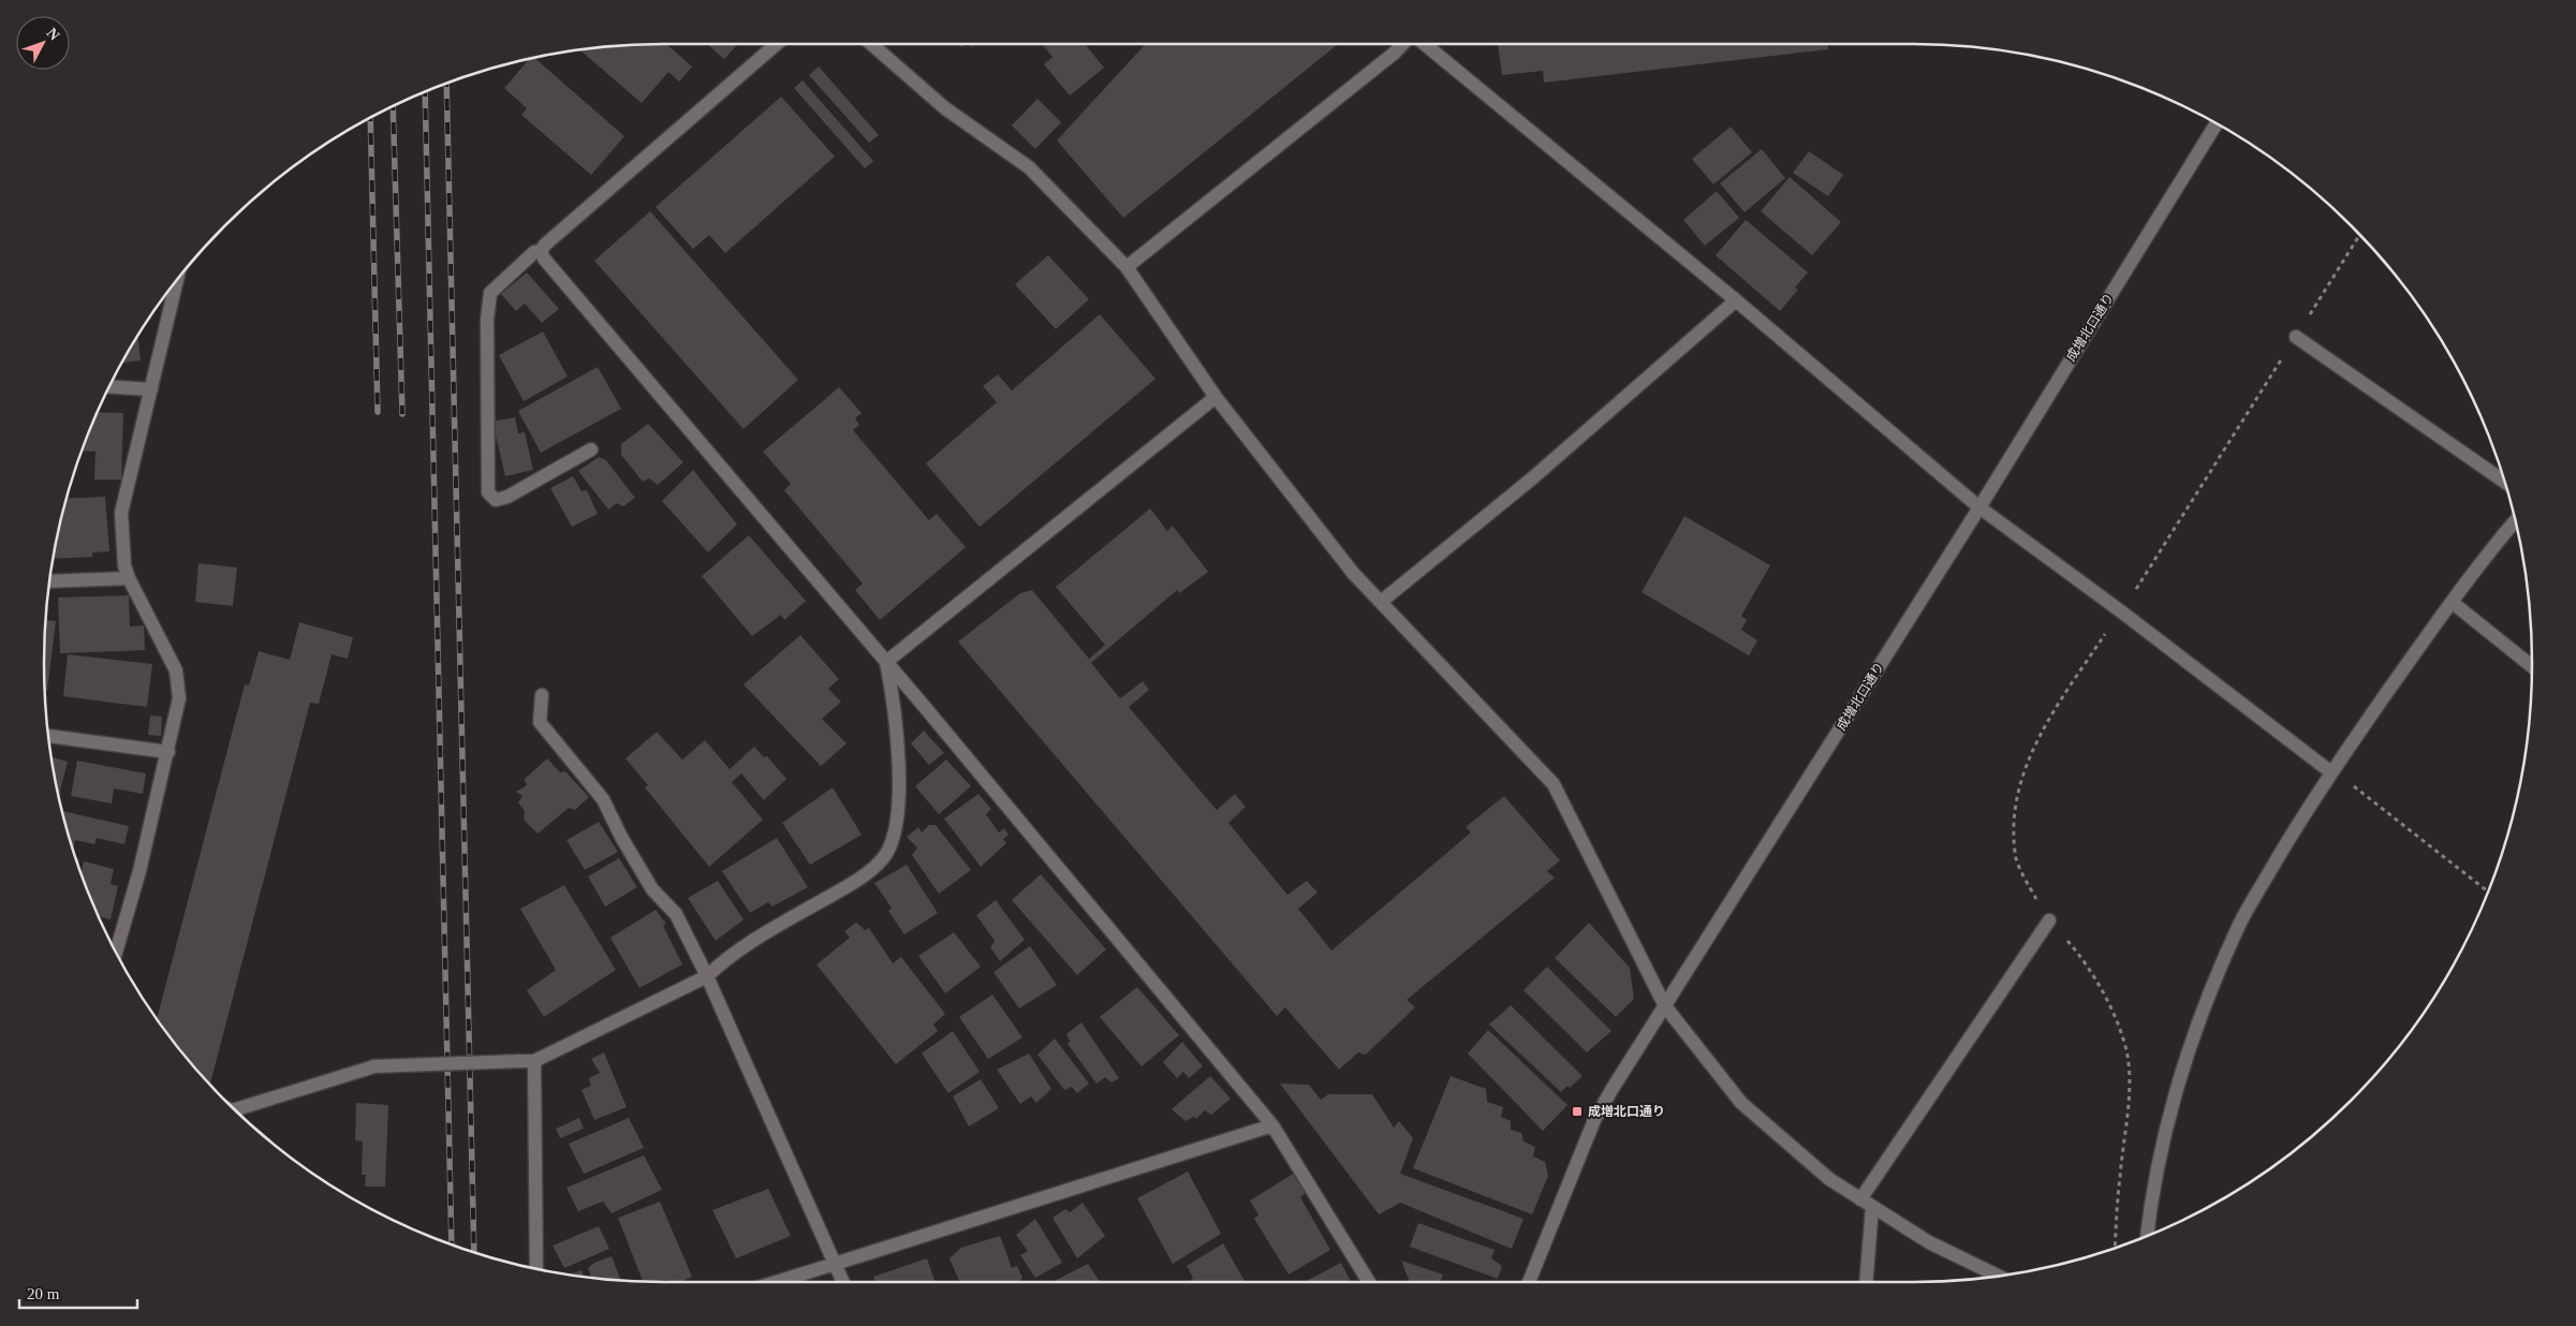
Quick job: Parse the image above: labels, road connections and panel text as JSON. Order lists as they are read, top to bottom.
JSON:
{
  "streets": {
    "street": ["成増北口通り"]
  },
  "places": {
    "transit": ["成増北口通り"]
  },
  "scale_bar": "20 m",
  "north": "top right"
}
